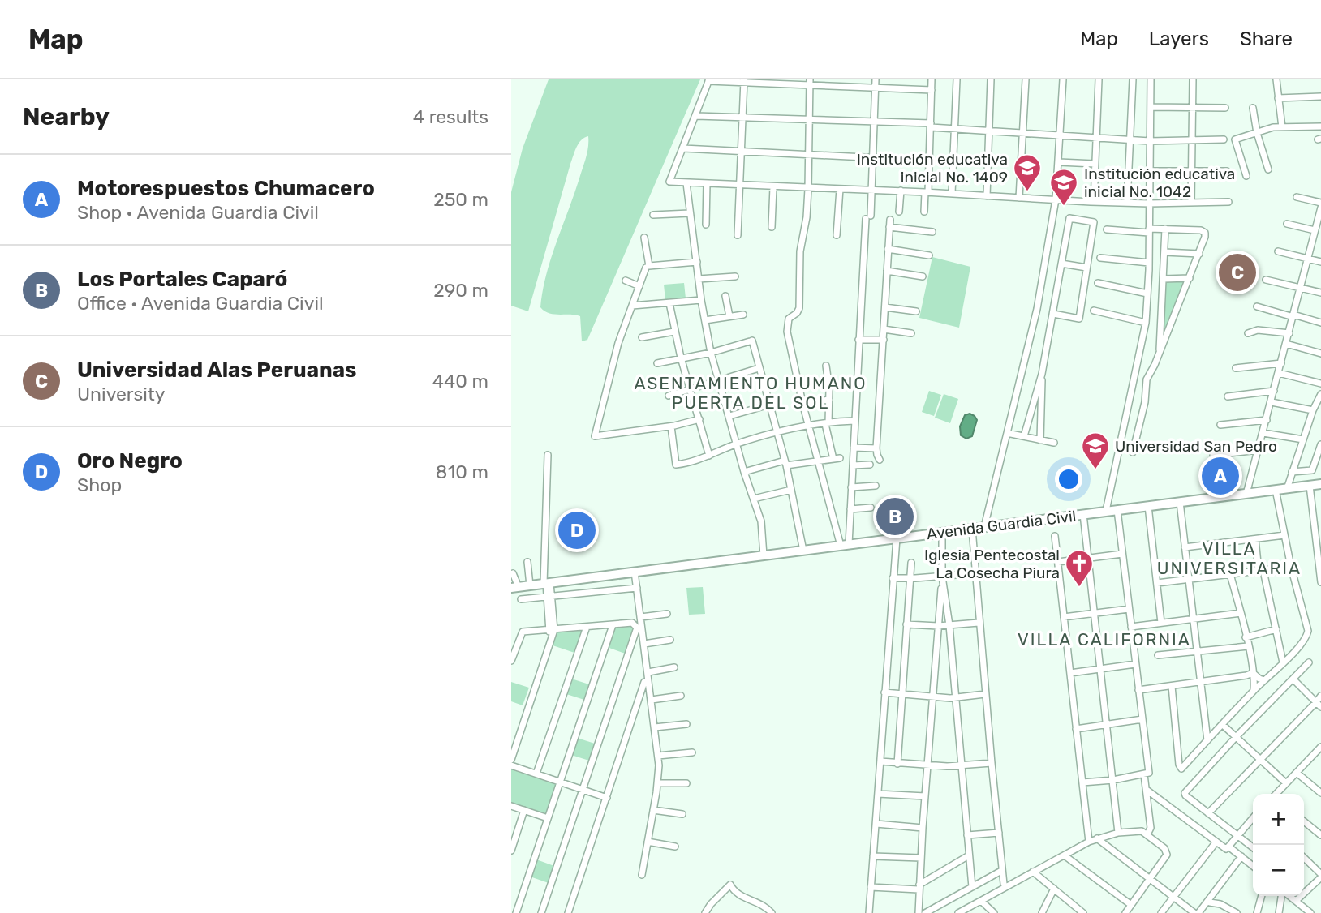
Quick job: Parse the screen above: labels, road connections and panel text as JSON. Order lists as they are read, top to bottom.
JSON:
{
  "streets": {
    "highway": ["Avenida Guardia Civil"]
  },
  "districts": ["ASENTAMIENTO HUMANO PUERTA DEL SOL", "VILLA UNIVERSITARIA", "VILLA CALIFORNIA"],
  "places": {
    "school or university": ["Institución educativa inicial No. 1409", "Institución educativa inicial No. 1042", "Universidad San Pedro"],
    "church": ["Iglesia Pentecostal La Cosecha Piura"]
  },
  "page": {
    "header": "Map",
    "nav": ["Map", "Layers", "Share"],
    "heading": ["Nearby", "4 results"],
    "list": [
      {
        "mark": "A",
        "name": "Motorespuestos Chumacero",
        "note": "Shop · Avenida Guardia Civil",
        "value": "250 m"
      },
      {
        "mark": "B",
        "name": "Los Portales Caparó",
        "note": "Office · Avenida Guardia Civil",
        "value": "290 m"
      },
      {
        "mark": "C",
        "name": "Universidad Alas Peruanas",
        "note": "University",
        "value": "440 m"
      },
      {
        "mark": "D",
        "name": "Oro Negro",
        "note": "Shop",
        "value": "810 m"
      }
    ],
    "pins": [
      "C",
      "A",
      "B",
      "D"
    ],
    "map_buttons": ["+", "−"]
  }
}
